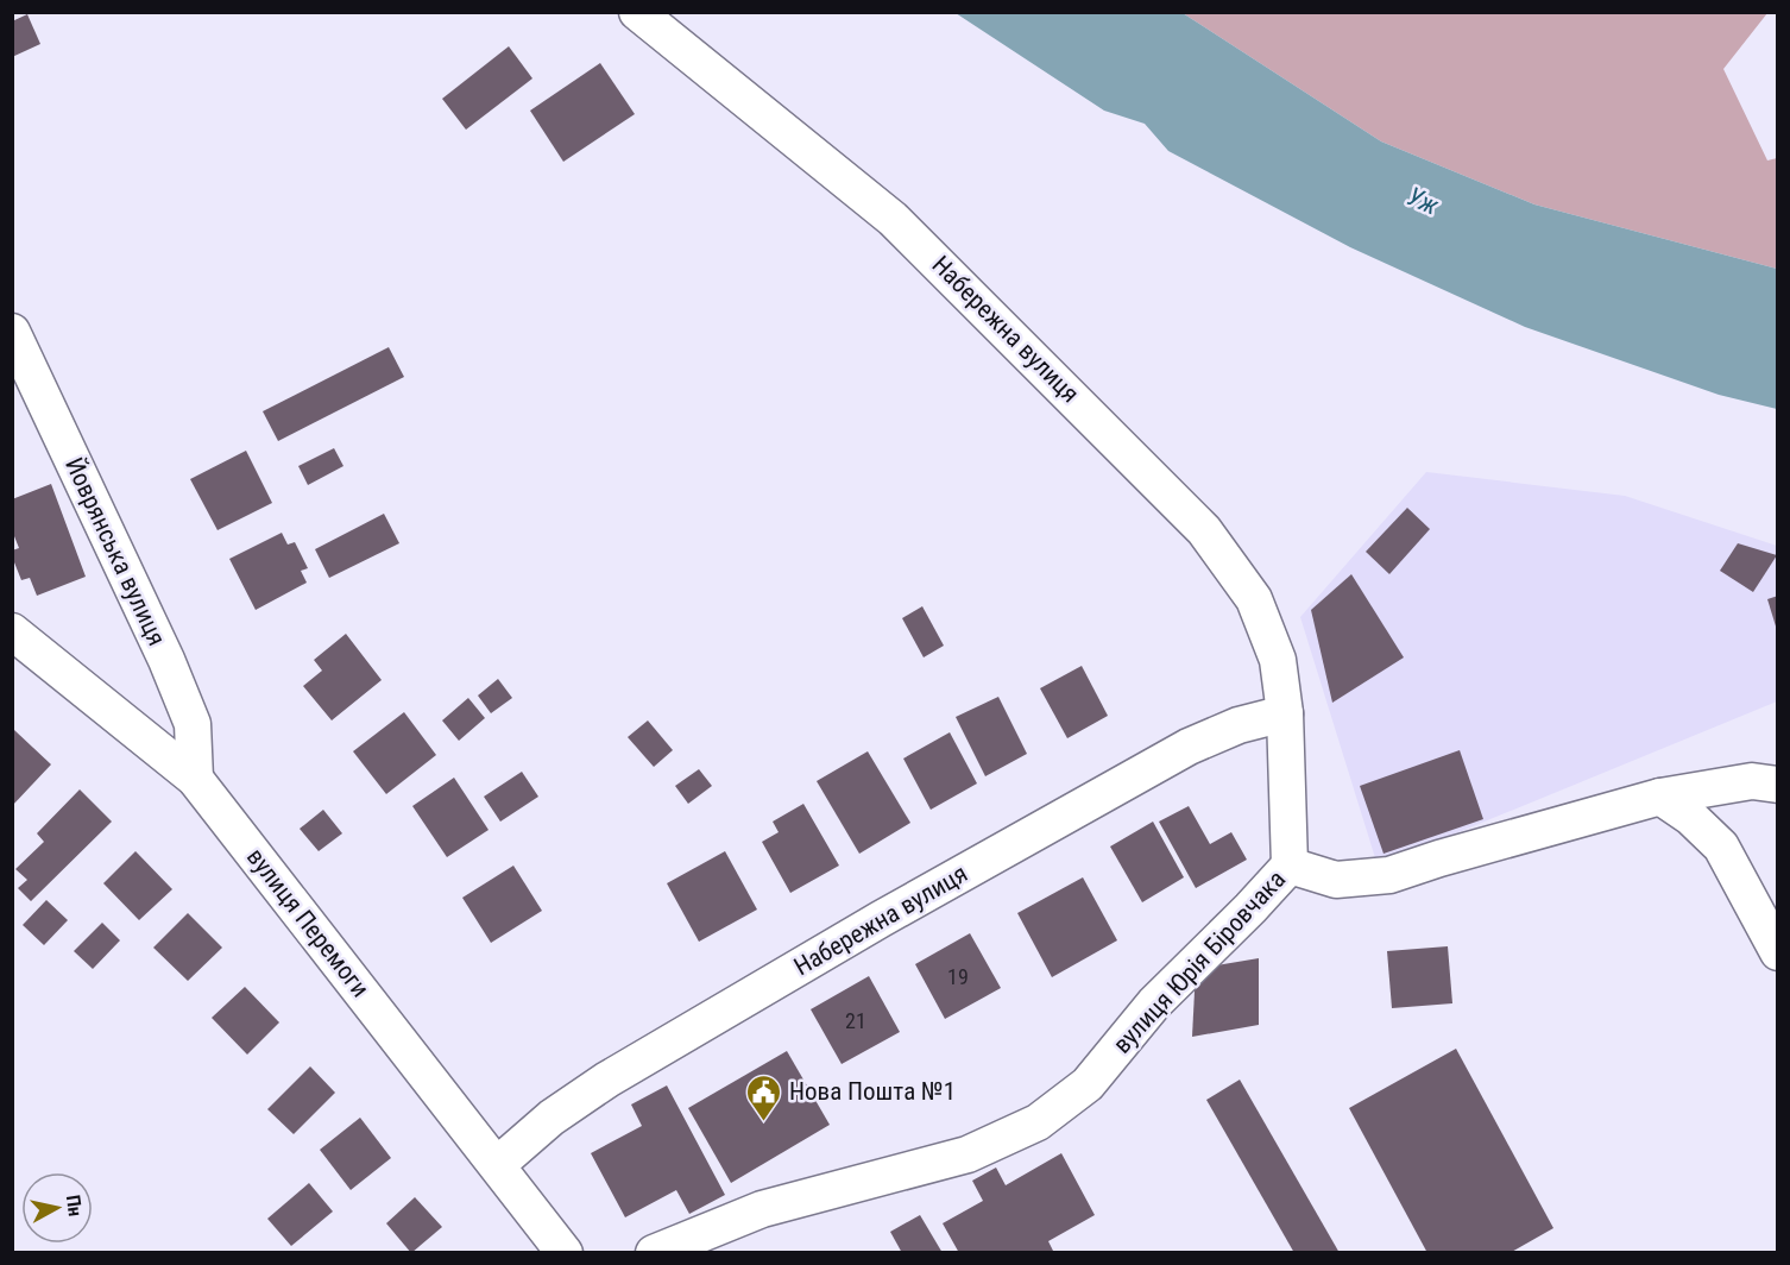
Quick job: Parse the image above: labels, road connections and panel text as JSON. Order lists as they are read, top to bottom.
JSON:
{
  "streets": {
    "street": [
      "Набережна вулиця",
      "Йоврянська вулиця",
      "вулиця Перемоги",
      "вулиця Юрія Біровчака"
    ]
  },
  "crossings": [
    ["Набережна вулиця", "вулиця Перемоги"],
    ["Набережна вулиця", "вулиця Юрія Біровчака"],
    ["Йоврянська вулиця", "вулиця Перемоги"]
  ],
  "water": ["Уж"],
  "places": {
    "public building": ["Нова Пошта №1"]
  },
  "house_numbers": ["19", "21"],
  "north": "right"
}
